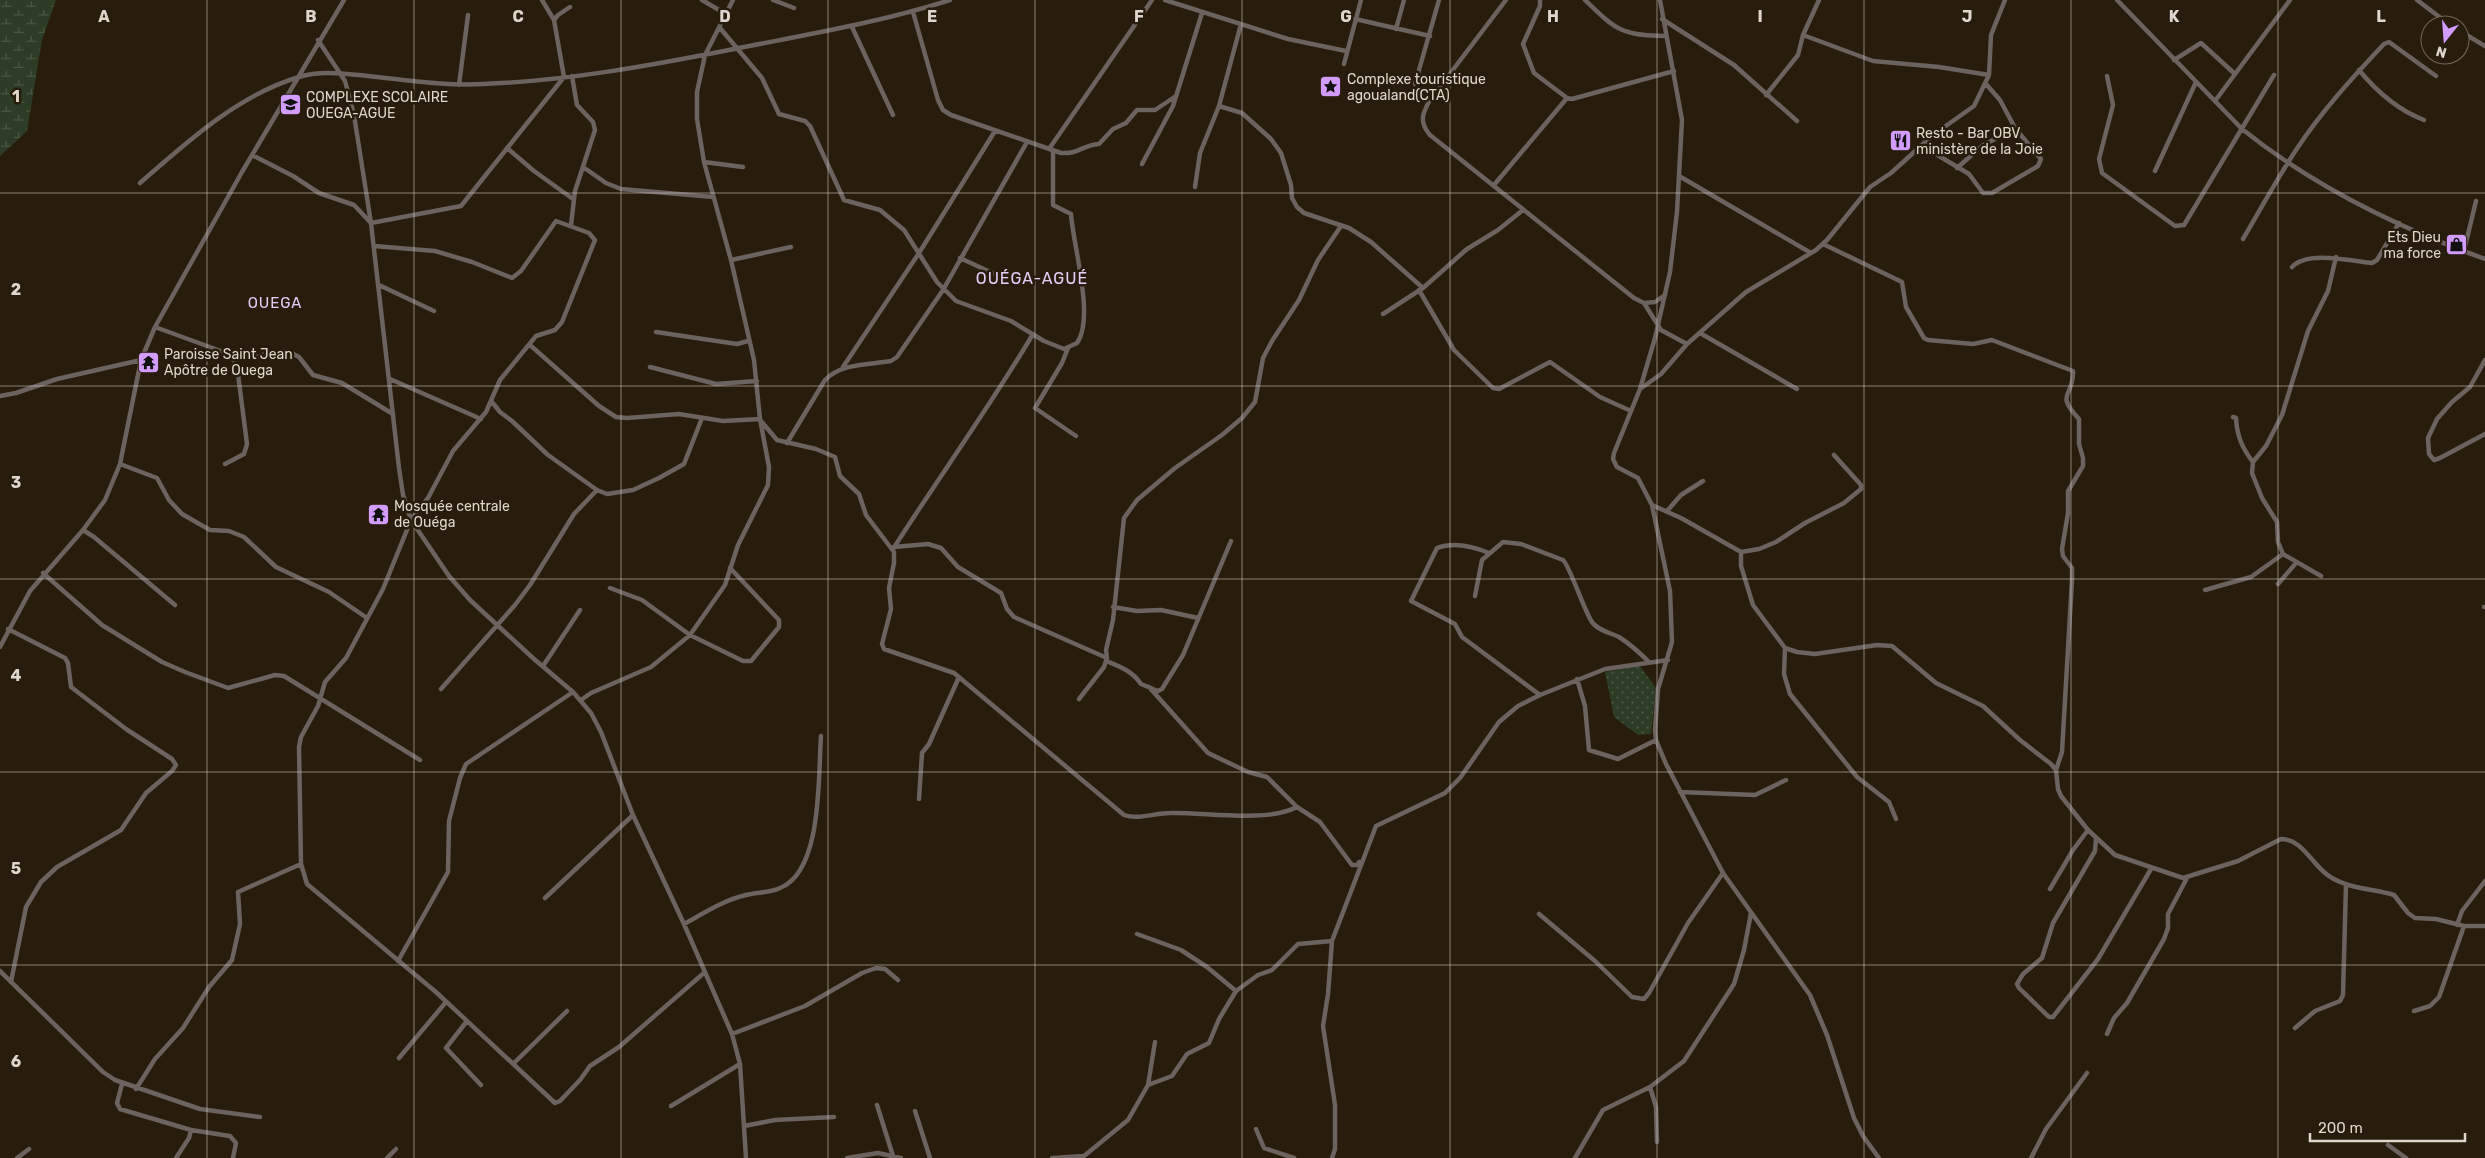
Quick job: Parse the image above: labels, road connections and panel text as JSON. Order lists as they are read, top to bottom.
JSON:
{
  "districts": ["OUÉGA-AGUÉ", "OUEGA"],
  "places": {
    "place": ["Complexe touristique agoualand(CTA)"],
    "school or university": ["COMPLEXE SCOLAIRE OUEGA-AGUE"],
    "restaurant": ["Resto - Bar OBV ministère de la Joie"],
    "shop": ["Ets Dieu ma force"],
    "temple": ["Paroisse Saint Jean Apôtre de Ouega", "Mosquée centrale de Ouéga"]
  },
  "scale_bar": "200 m",
  "north": "bottom",
  "grid": {
    "columns": [
      "A",
      "B",
      "C",
      "D",
      "E",
      "F",
      "G",
      "H",
      "I",
      "J",
      "K",
      "L"
    ],
    "rows": [
      "1",
      "2",
      "3",
      "4",
      "5",
      "6"
    ]
  }
}
